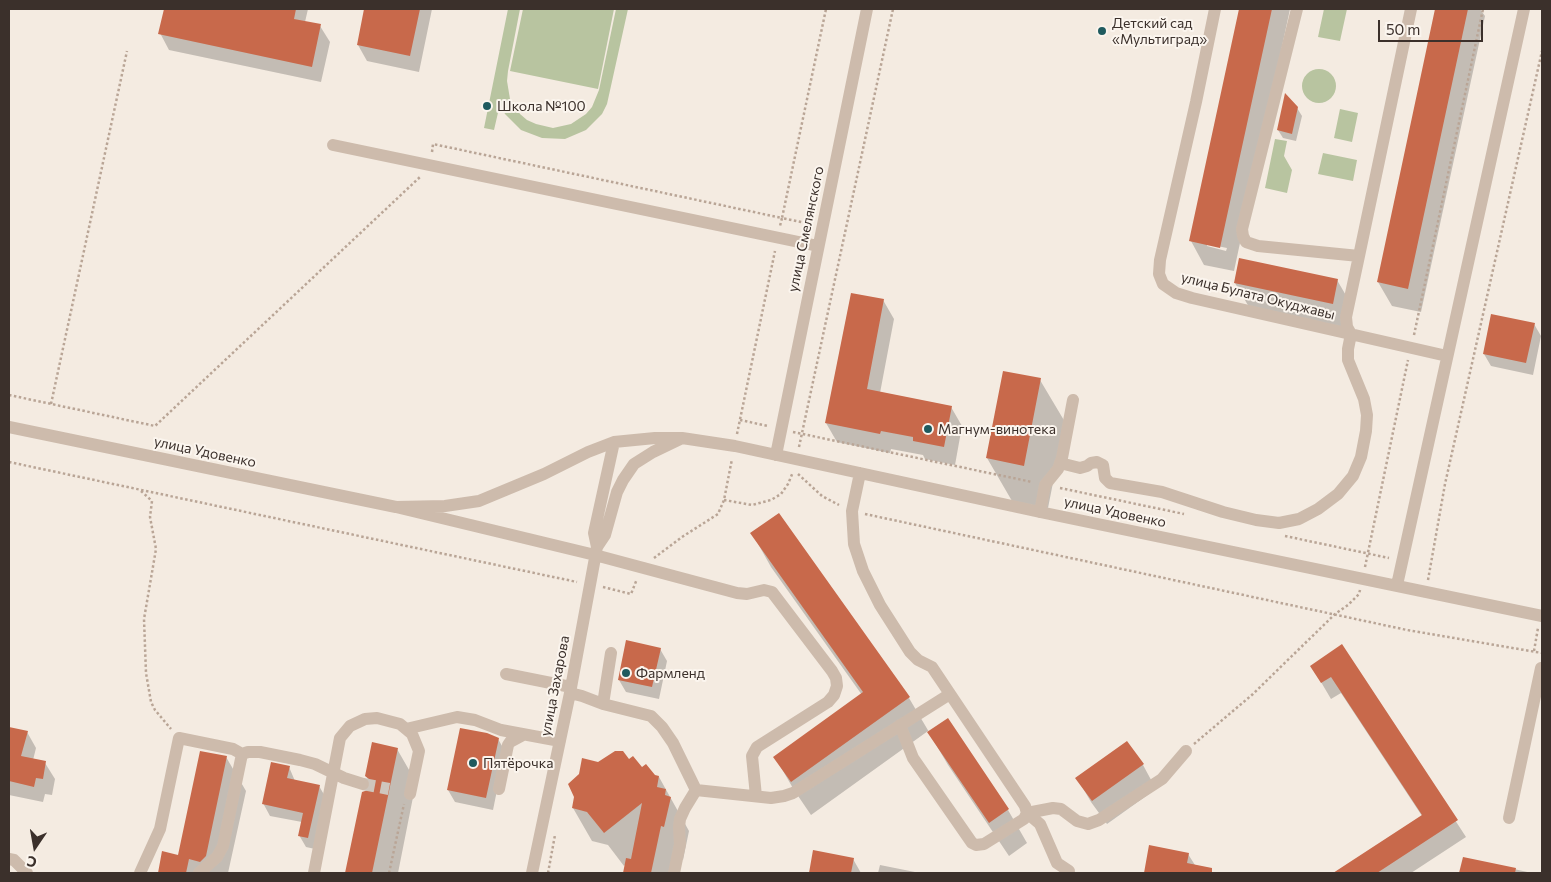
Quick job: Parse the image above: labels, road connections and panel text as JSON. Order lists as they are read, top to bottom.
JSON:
{
  "streets": {
    "street": [
      "улица Смелянского",
      "улица Булата Окуджавы",
      "улица Удовенко",
      "улица Захарова"
    ]
  },
  "crossings": [
    ["улица Смелянского", "улица Удовенко"],
    ["улица Удовенко", "улица Захарова"]
  ],
  "places": [
    "Детский сад «Мультиград»",
    "Школа №100",
    "Магнум-винотека",
    "Фармленд",
    "Пятёрочка"
  ],
  "scale_bar": "50 m",
  "north": "bottom"
}
